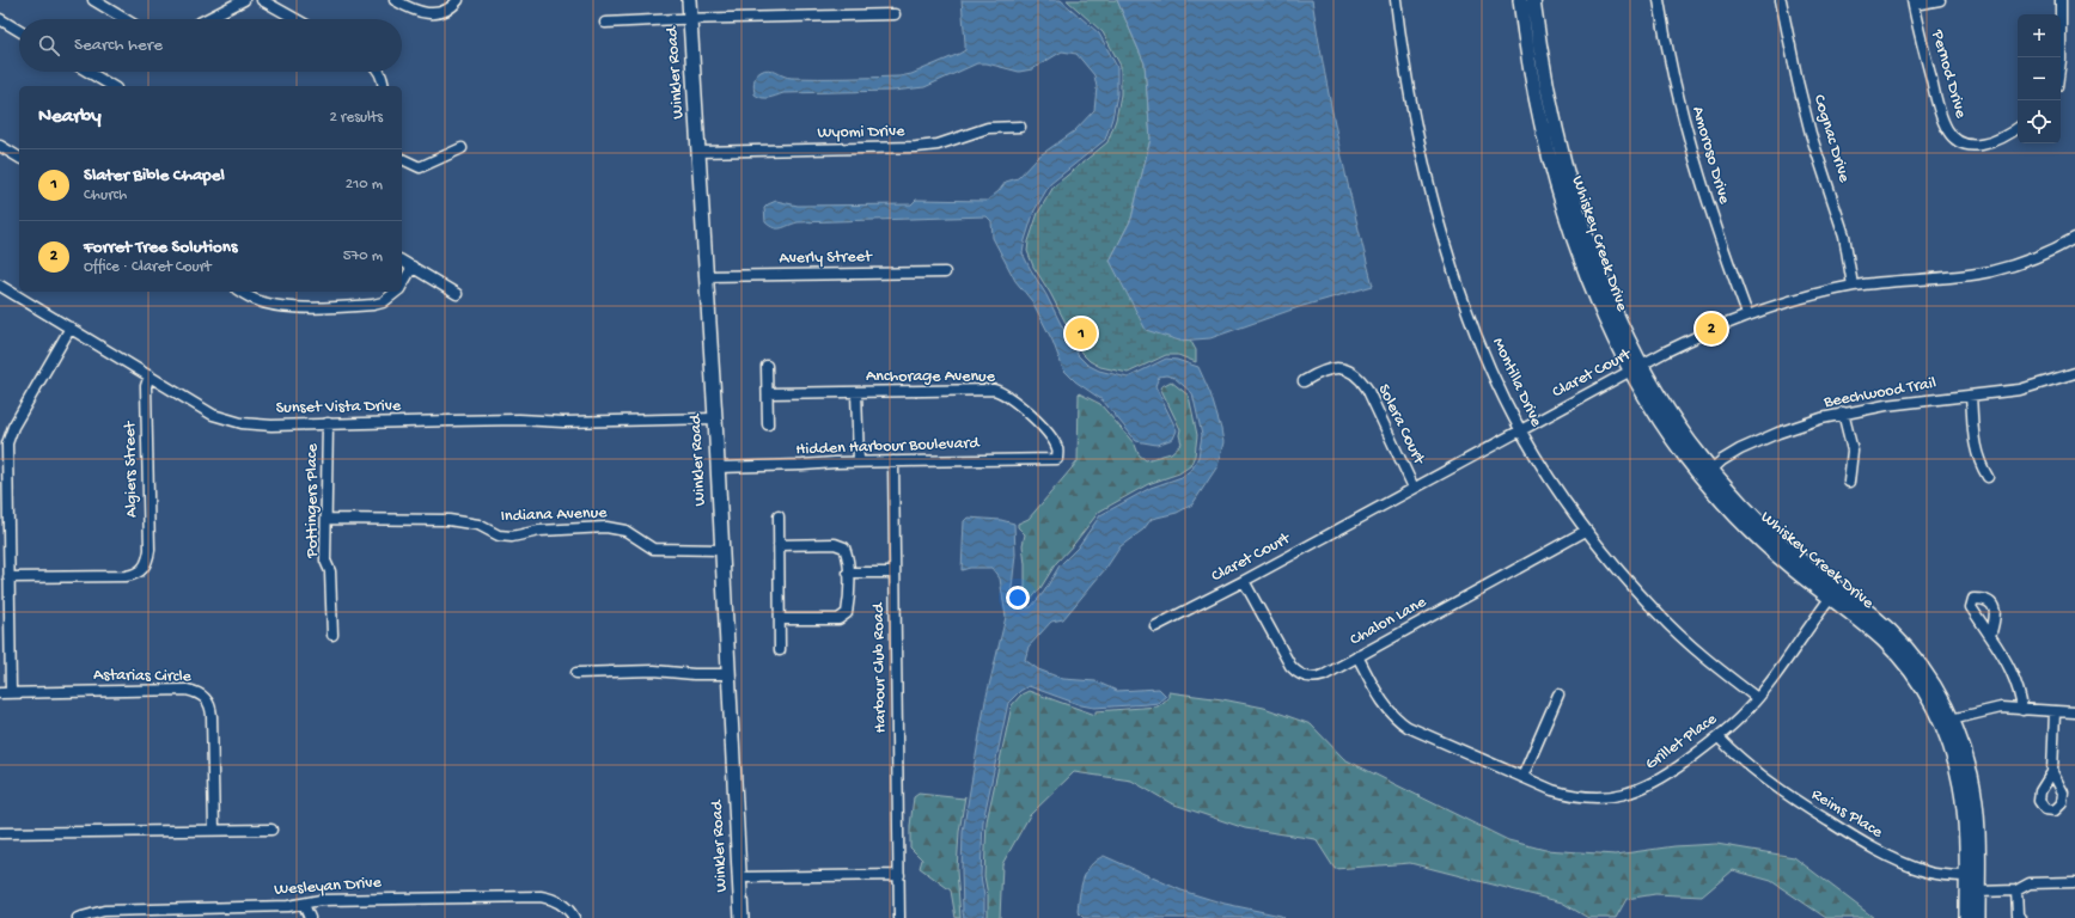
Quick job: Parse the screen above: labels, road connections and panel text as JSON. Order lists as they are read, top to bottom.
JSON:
{
  "streets": {
    "street": [
      "Winkler Road",
      "Pernod Drive",
      "Wyomi Drive",
      "Cognac Drive",
      "Amoroso Drive",
      "Whiskey Creek Drive",
      "Averly Street",
      "Claret Court",
      "Anchorage Avenue",
      "Montilla Drive",
      "Beechwood Trail",
      "Sunset Vista Drive",
      "Solera Court",
      "Hidden Harbour Boulevard",
      "Algiers Street",
      "Pottingers Place",
      "Indiana Avenue",
      "Chalon Lane",
      "Harbour Club Road",
      "Astarias Circle",
      "Grillet Place",
      "Reims Place",
      "Wesleyan Drive"
    ]
  },
  "crossings": [
    ["Winkler Road", "Wyomi Drive"],
    ["Winkler Road", "Averly Street"],
    ["Winkler Road", "Sunset Vista Drive"],
    ["Winkler Road", "Hidden Harbour Boulevard"],
    ["Winkler Road", "Indiana Avenue"],
    ["Cognac Drive", "Claret Court"],
    ["Amoroso Drive", "Claret Court"],
    ["Whiskey Creek Drive", "Claret Court"],
    ["Whiskey Creek Drive", "Beechwood Trail"],
    ["Whiskey Creek Drive", "Grillet Place"],
    ["Whiskey Creek Drive", "Reims Place"],
    ["Claret Court", "Montilla Drive"],
    ["Claret Court", "Solera Court"],
    ["Claret Court", "Chalon Lane"],
    ["Anchorage Avenue", "Hidden Harbour Boulevard"],
    ["Montilla Drive", "Chalon Lane"],
    ["Montilla Drive", "Grillet Place"],
    ["Sunset Vista Drive", "Algiers Street"],
    ["Sunset Vista Drive", "Pottingers Place"],
    ["Hidden Harbour Boulevard", "Harbour Club Road"],
    ["Pottingers Place", "Indiana Avenue"],
    ["Chalon Lane", "Grillet Place"],
    ["Grillet Place", "Reims Place"]
  ],
  "page": {
    "map_buttons": ["+", "−"],
    "search": "Search here",
    "heading": ["Nearby", "2 results"],
    "list": [
      {
        "mark": "1",
        "name": "Slater Bible Chapel",
        "note": "Church",
        "value": "210 m"
      },
      {
        "mark": "2",
        "name": "Forret Tree Solutions",
        "note": "Office · Claret Court",
        "value": "570 m"
      }
    ],
    "pins": ["2", "1"]
  }
}
